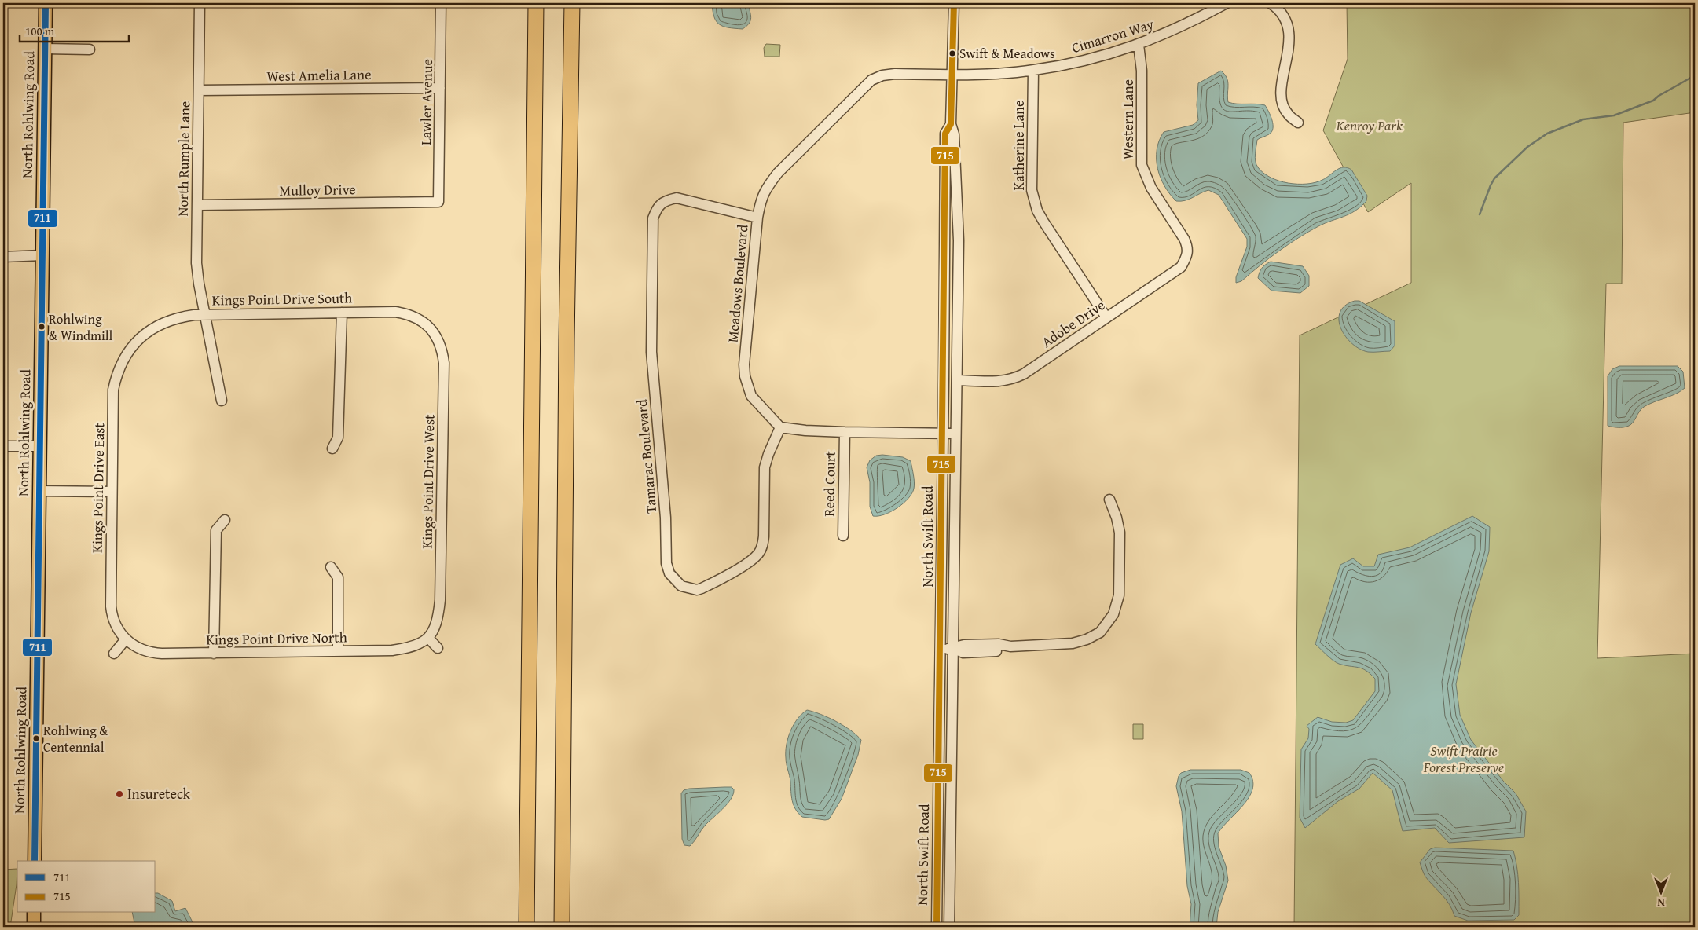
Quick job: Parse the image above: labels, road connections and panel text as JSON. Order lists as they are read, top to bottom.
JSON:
{
  "streets": {
    "main road": ["North Rohlwing Road"],
    "street": [
      "Cimarron Way",
      "West Amelia Lane",
      "Lawler Avenue",
      "Western Lane",
      "Katherine Lane",
      "North Rumple Lane",
      "Mulloy Drive",
      "Meadows Boulevard",
      "Kings Point Drive South",
      "Adobe Drive",
      "Tamarac Boulevard",
      "Kings Point Drive West",
      "Reed Court",
      "Kings Point Drive East",
      "North Swift Road",
      "Kings Point Drive North"
    ]
  },
  "crossings": [
    ["Cimarron Way", "Western Lane"],
    ["Cimarron Way", "Katherine Lane"],
    ["Cimarron Way", "Meadows Boulevard"],
    ["Cimarron Way", "North Swift Road"],
    ["West Amelia Lane", "Lawler Avenue"],
    ["West Amelia Lane", "North Rumple Lane"],
    ["Lawler Avenue", "Mulloy Drive"],
    ["Western Lane", "Adobe Drive"],
    ["Katherine Lane", "Adobe Drive"],
    ["North Rumple Lane", "Mulloy Drive"],
    ["North Rumple Lane", "Kings Point Drive South"],
    ["Meadows Boulevard", "Tamarac Boulevard"],
    ["Meadows Boulevard", "North Swift Road"],
    ["Kings Point Drive South", "Kings Point Drive West"],
    ["Kings Point Drive South", "Kings Point Drive East"],
    ["Adobe Drive", "North Swift Road"],
    ["Kings Point Drive West", "Kings Point Drive North"],
    ["Kings Point Drive East", "Kings Point Drive North"]
  ],
  "parks": ["Kenroy Park", "Swift Prairie Forest Preserve"],
  "places": [
    "Swift & Meadows",
    "Rohlwing & Windmill",
    "Rohlwing & Centennial",
    "Insureteck"
  ],
  "lines": ["transit line 711", "transit line 715"],
  "legend": ["711", "715"],
  "scale_bar": "100 m",
  "north": "bottom"
}
